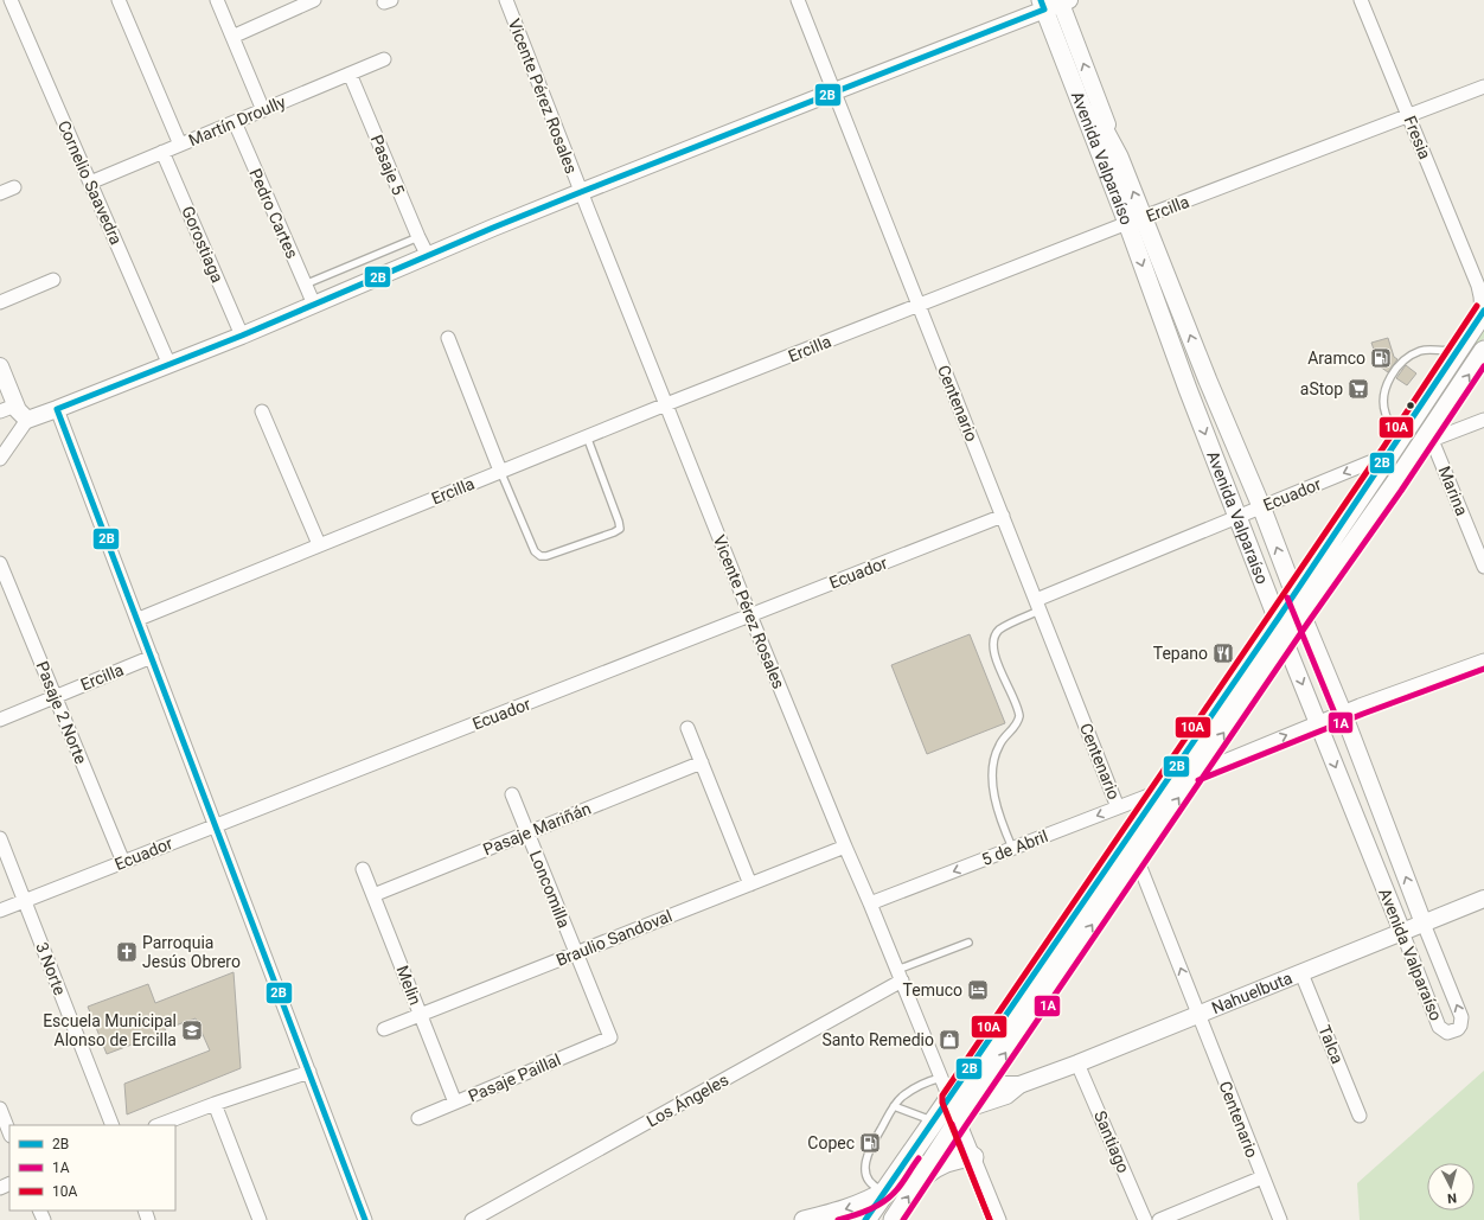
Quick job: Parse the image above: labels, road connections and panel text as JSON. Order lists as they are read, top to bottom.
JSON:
{
  "streets": {
    "main road": ["Avenida Valparaíso"],
    "street": [
      "Vicente Pérez Rosales",
      "Martín Droully",
      "Fresia",
      "Pasaje 5",
      "Cornelio Saavedra",
      "Ercilla",
      "Pedro Cartes",
      "Gorostiaga",
      "Centenario",
      "Marina",
      "Ecuador",
      "Pasaje 2 Norte",
      "Pasaje Mariñán",
      "5 de Abril",
      "Loncomilla",
      "Braulio Sandoval",
      "3 Norte",
      "Melin",
      "Nahuelbuta",
      "Talca",
      "Pasaje Paillal",
      "Los Ángeles",
      "Santiago"
    ]
  },
  "crossings": [
    ["Vicente Pérez Rosales", "Ercilla"],
    ["Vicente Pérez Rosales", "Ecuador"],
    ["Vicente Pérez Rosales", "5 de Abril"],
    ["Vicente Pérez Rosales", "Braulio Sandoval"],
    ["Vicente Pérez Rosales", "Nahuelbuta"],
    ["Vicente Pérez Rosales", "Los Ángeles"],
    ["Martín Droully", "Pasaje 5"],
    ["Martín Droully", "Cornelio Saavedra"],
    ["Martín Droully", "Pedro Cartes"],
    ["Martín Droully", "Gorostiaga"],
    ["Fresia", "Ercilla"],
    ["Avenida Valparaíso", "Ercilla"],
    ["Avenida Valparaíso", "Ecuador"],
    ["Avenida Valparaíso", "Nahuelbuta"],
    ["Ercilla", "Centenario"],
    ["Ercilla", "Pasaje 2 Norte"],
    ["Centenario", "Ecuador"],
    ["Centenario", "5 de Abril"],
    ["Centenario", "Nahuelbuta"],
    ["Ecuador", "Pasaje 2 Norte"],
    ["Ecuador", "3 Norte"],
    ["Pasaje Mariñán", "Loncomilla"],
    ["Pasaje Mariñán", "Melin"],
    ["Loncomilla", "Braulio Sandoval"],
    ["Loncomilla", "Pasaje Paillal"],
    ["Braulio Sandoval", "Melin"],
    ["Melin", "Pasaje Paillal"],
    ["Nahuelbuta", "Talca"],
    ["Nahuelbuta", "Santiago"]
  ],
  "one_way": ["5 de Abril"],
  "places": {
    "fuel station": ["Aramco", "Copec"],
    "supermarket": ["aStop"],
    "restaurant": ["Tepano"],
    "church": ["Parroquia Jesús Obrero"],
    "hotel": ["Temuco"],
    "school or university": ["Escuela Municipal Alonso de Ercilla"],
    "shop": ["Santo Remedio"]
  },
  "lines": ["transit line 2B", "transit line 10A", "transit line 1A"],
  "legend": ["2B", "1A", "10A"],
  "north": "bottom"
}
